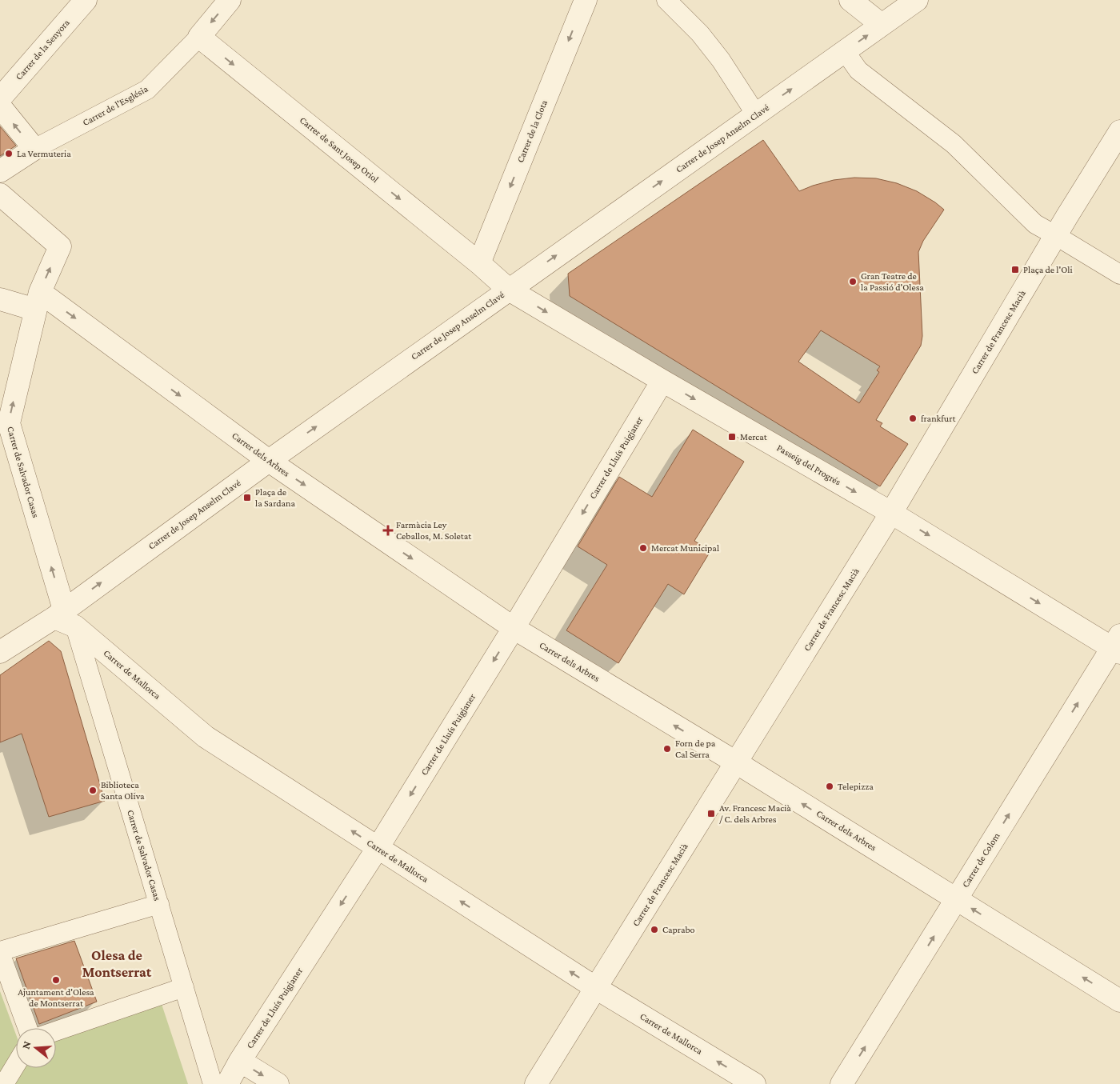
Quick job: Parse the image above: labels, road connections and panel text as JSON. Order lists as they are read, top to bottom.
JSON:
{
  "streets": {
    "street": [
      "Carrer de la Senyora",
      "Carrer de l'Església",
      "Carrer de la Clota",
      "Carrer de Josep Anselm Clavé",
      "Carrer de Sant Josep Oriol",
      "Carrer de Francesc Macià",
      "Carrer dels Arbres",
      "Carrer de Lluís Puigjaner",
      "Passeig del Progrés",
      "Carrer de Salvador Casas",
      "Carrer de Mallorca",
      "Carrer de Colom"
    ]
  },
  "crossings": [
    ["Carrer de l'Església", "Carrer de Sant Josep Oriol"],
    ["Carrer de la Clota", "Carrer de Sant Josep Oriol"],
    ["Carrer de la Clota", "Passeig del Progrés"],
    ["Carrer de Josep Anselm Clavé", "Carrer dels Arbres"],
    ["Carrer de Josep Anselm Clavé", "Passeig del Progrés"],
    ["Carrer de Josep Anselm Clavé", "Carrer de Salvador Casas"],
    ["Carrer de Josep Anselm Clavé", "Carrer de Mallorca"],
    ["Carrer de Sant Josep Oriol", "Passeig del Progrés"],
    ["Carrer de Francesc Macià", "Carrer dels Arbres"],
    ["Carrer de Francesc Macià", "Passeig del Progrés"],
    ["Carrer de Francesc Macià", "Carrer de Mallorca"],
    ["Carrer dels Arbres", "Carrer de Lluís Puigjaner"],
    ["Carrer dels Arbres", "Carrer de Salvador Casas"],
    ["Carrer dels Arbres", "Carrer de Colom"],
    ["Carrer de Lluís Puigjaner", "Passeig del Progrés"],
    ["Carrer de Lluís Puigjaner", "Carrer de Mallorca"],
    ["Passeig del Progrés", "Carrer de Colom"],
    ["Carrer de Salvador Casas", "Carrer de Mallorca"]
  ],
  "one_way": [
    "Carrer de la Clota",
    "Carrer de Josep Anselm Clavé",
    "Carrer de Sant Josep Oriol",
    "Carrer de Lluís Puigjaner",
    "Passeig del Progrés",
    "Carrer de Salvador Casas",
    "Carrer de Mallorca",
    "Carrer de Colom"
  ],
  "districts": ["Olesa de Montserrat"],
  "places": {
    "other": [
      "La Vermuteria",
      "Gran Teatre de la Passió d'Olesa",
      "frankfurt",
      "Mercat Municipal",
      "Forn de pa Cal Serra",
      "Telepizza",
      "Biblioteca Santa Oliva",
      "Caprabo",
      "Ajuntament d'Olesa de Montserrat"
    ],
    "transit": [
      "Plaça de l'Oli",
      "Mercat",
      "Plaça de la Sardana",
      "Av. Francesc Macià / C. dels Arbres"
    ],
    "health": ["Farmàcia Ley Ceballos, M. Soletat"]
  },
  "north": "left"
}
